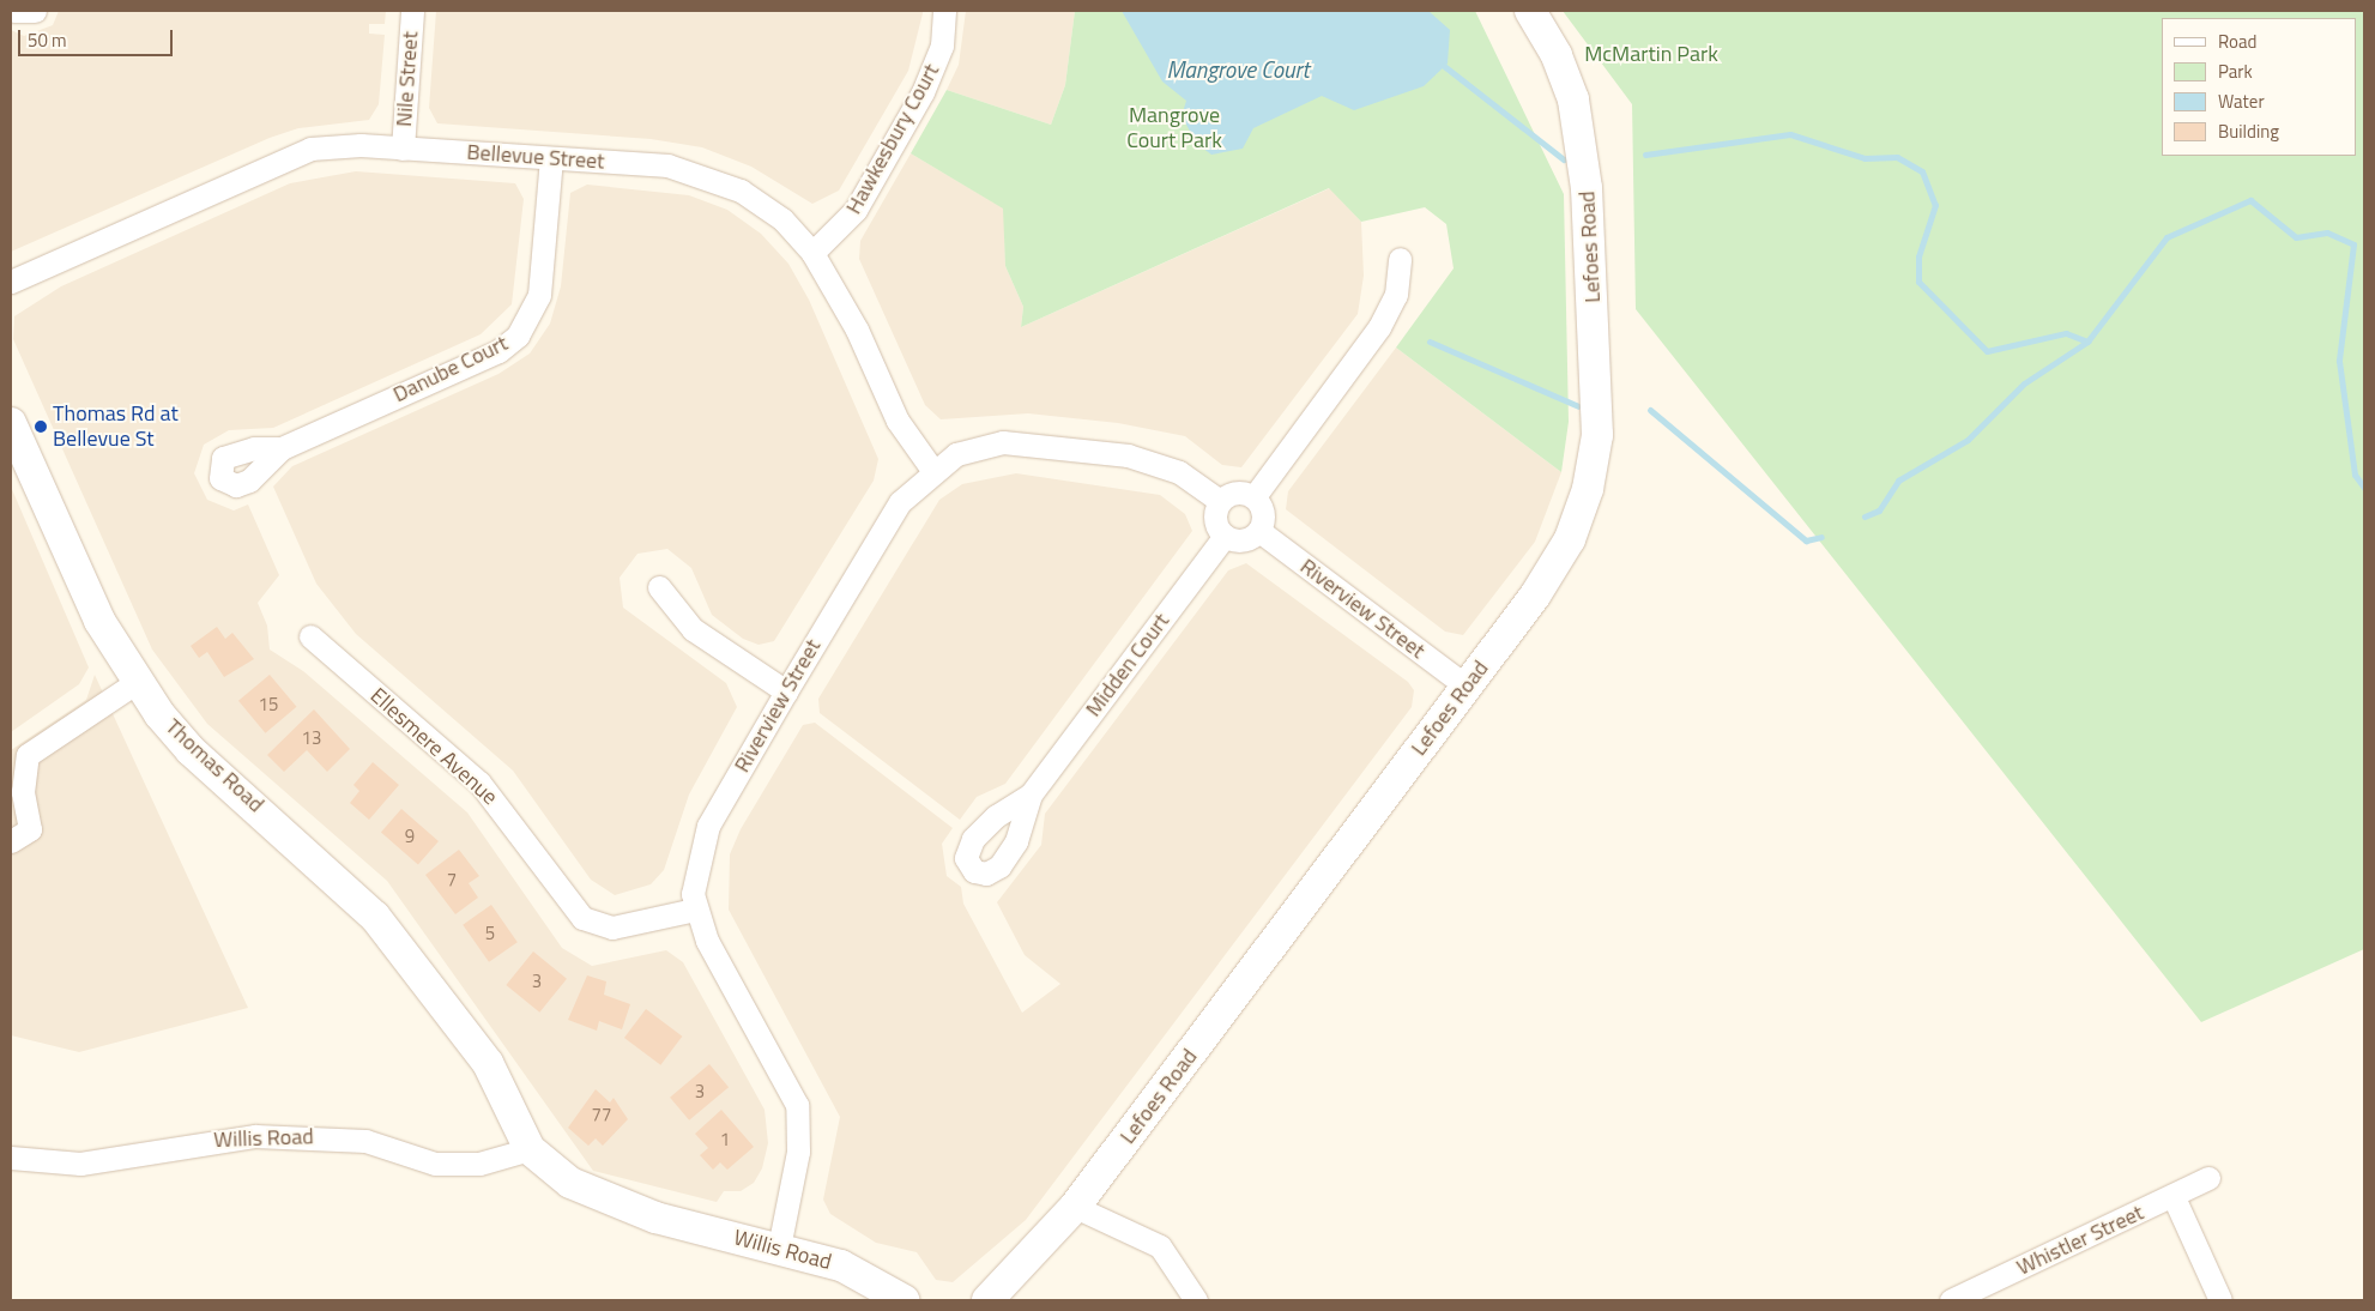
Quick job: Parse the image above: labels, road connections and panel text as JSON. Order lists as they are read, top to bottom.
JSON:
{
  "streets": {
    "street": [
      "Nile Street",
      "Hawkesbury Court",
      "Bellevue Street",
      "Lefoes Road",
      "Danube Court",
      "Riverview Street",
      "Midden Court",
      "Ellesmere Avenue",
      "Thomas Road",
      "Willis Road",
      "Whistler Street"
    ]
  },
  "crossings": [
    ["Nile Street", "Bellevue Street"],
    ["Hawkesbury Court", "Bellevue Street"],
    ["Bellevue Street", "Danube Court"],
    ["Bellevue Street", "Riverview Street"],
    ["Lefoes Road", "Riverview Street"],
    ["Riverview Street", "Midden Court"],
    ["Riverview Street", "Ellesmere Avenue"],
    ["Riverview Street", "Willis Road"],
    ["Thomas Road", "Willis Road"]
  ],
  "water": ["Mangrove Court"],
  "parks": ["McMartin Park", "Mangrove Court Park"],
  "places": ["Thomas Rd at Bellevue St"],
  "house_numbers": [
    "15",
    "13",
    "9",
    "7",
    "5",
    "3",
    "3",
    "77",
    "1"
  ],
  "legend": [
    "Road",
    "Park",
    "Water",
    "Building"
  ],
  "scale_bar": "50 m"
}
